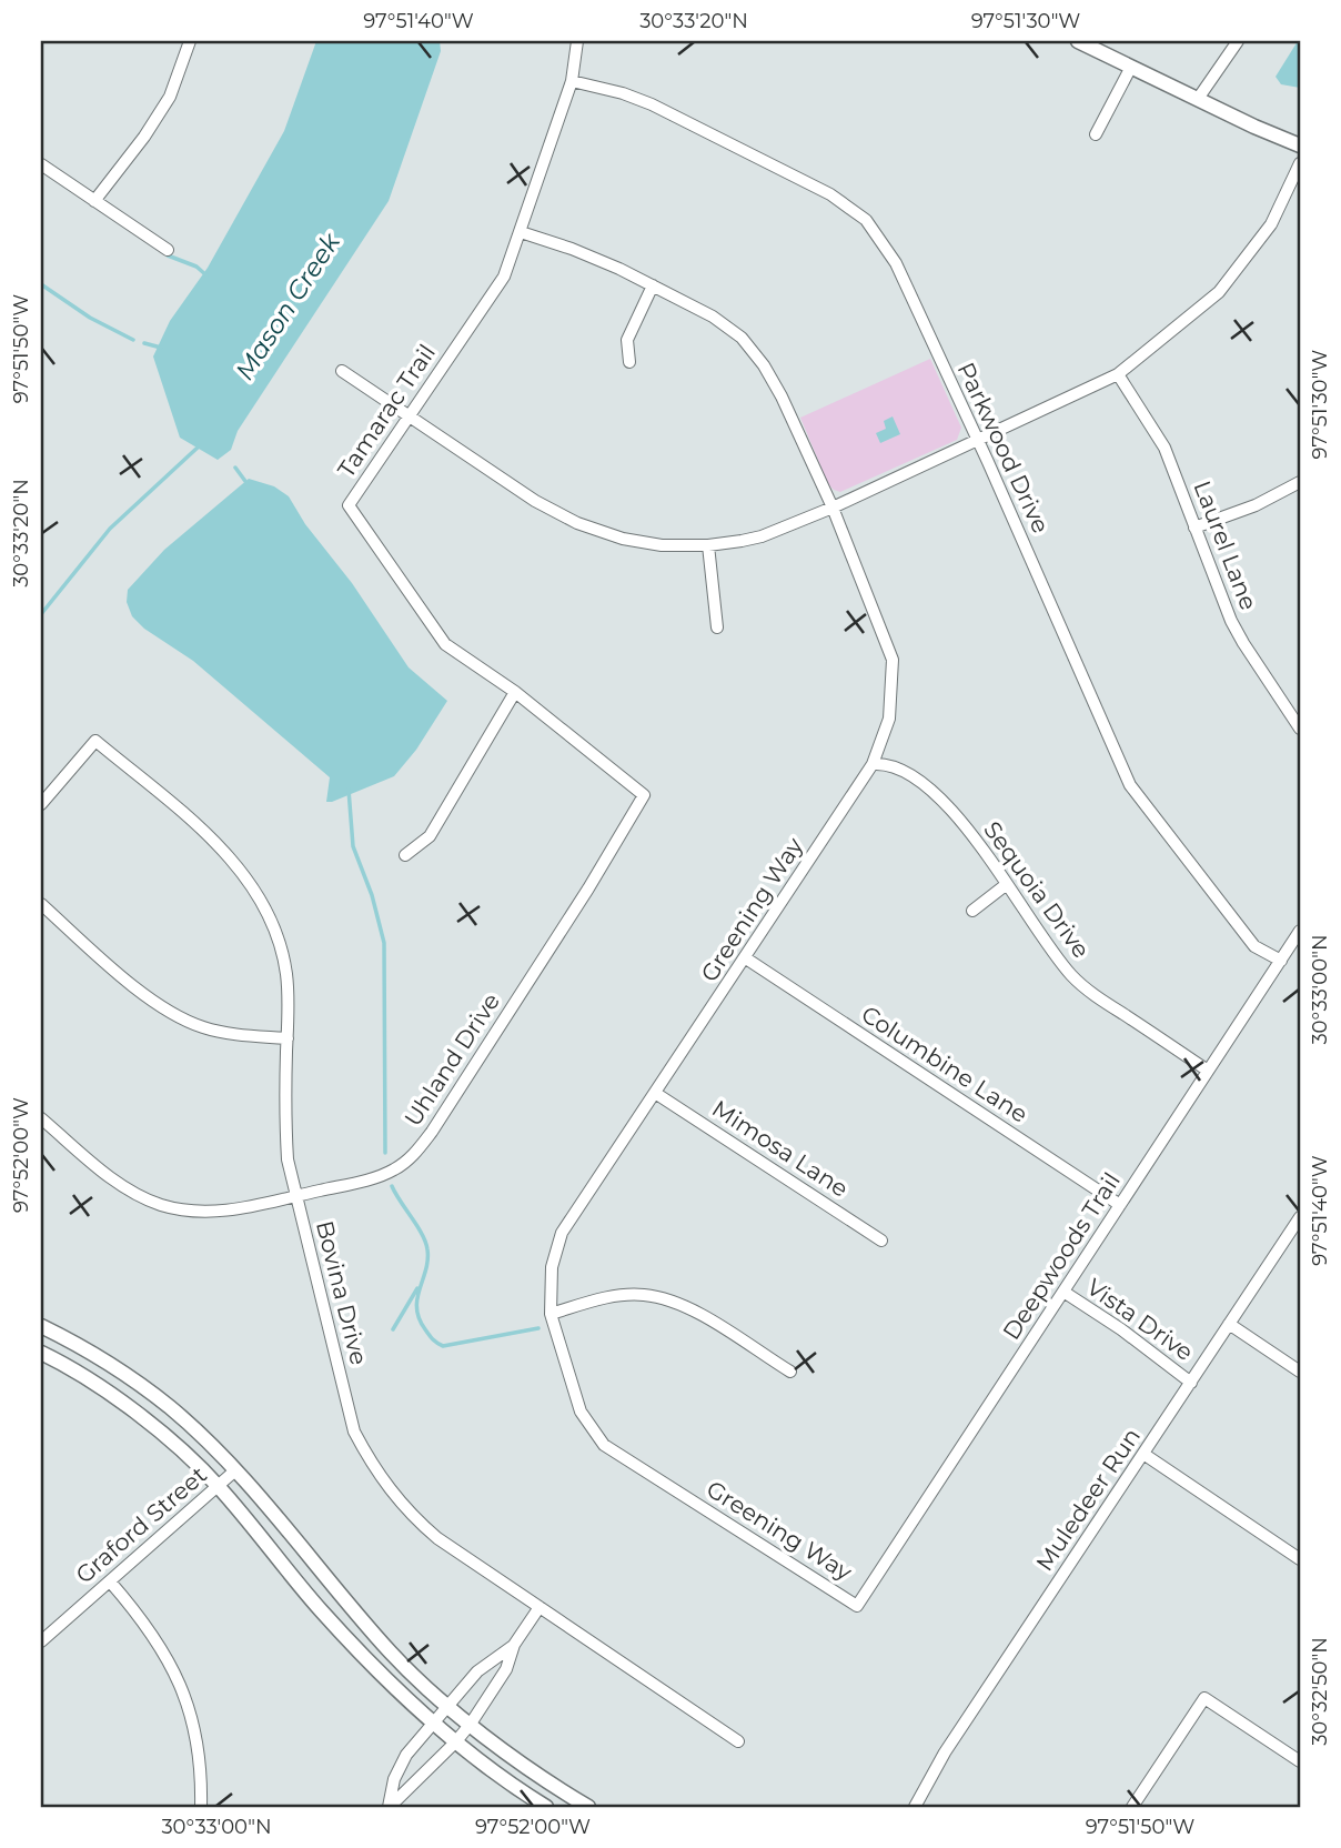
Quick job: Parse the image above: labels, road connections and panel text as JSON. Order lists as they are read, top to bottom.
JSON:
{
  "streets": {
    "street": [
      "Tamarac Trail",
      "Parkwood Drive",
      "Laurel Lane",
      "Sequoia Drive",
      "Greening Way",
      "Uhland Drive",
      "Columbine Lane",
      "Mimosa Lane",
      "Deepwoods Trail",
      "Bovina Drive",
      "Vista Drive",
      "Muledeer Run",
      "Graford Street"
    ]
  },
  "crossings": [
    ["Tamarac Trail", "Parkwood Drive"],
    ["Tamarac Trail", "Greening Way"],
    ["Tamarac Trail", "Uhland Drive"],
    ["Parkwood Drive", "Deepwoods Trail"],
    ["Sequoia Drive", "Greening Way"],
    ["Sequoia Drive", "Deepwoods Trail"],
    ["Greening Way", "Columbine Lane"],
    ["Greening Way", "Mimosa Lane"],
    ["Greening Way", "Deepwoods Trail"],
    ["Uhland Drive", "Bovina Drive"],
    ["Columbine Lane", "Deepwoods Trail"],
    ["Deepwoods Trail", "Vista Drive"],
    ["Vista Drive", "Muledeer Run"]
  ],
  "water": ["Mason Creek"],
  "coordinates": [
    "97°51'40\"W",
    "30°33'20\"N",
    "97°51'30\"W",
    "97°51'50\"W",
    "30°33'00\"N",
    "97°52'00\"W",
    "30°32'50\"N"
  ]
}
